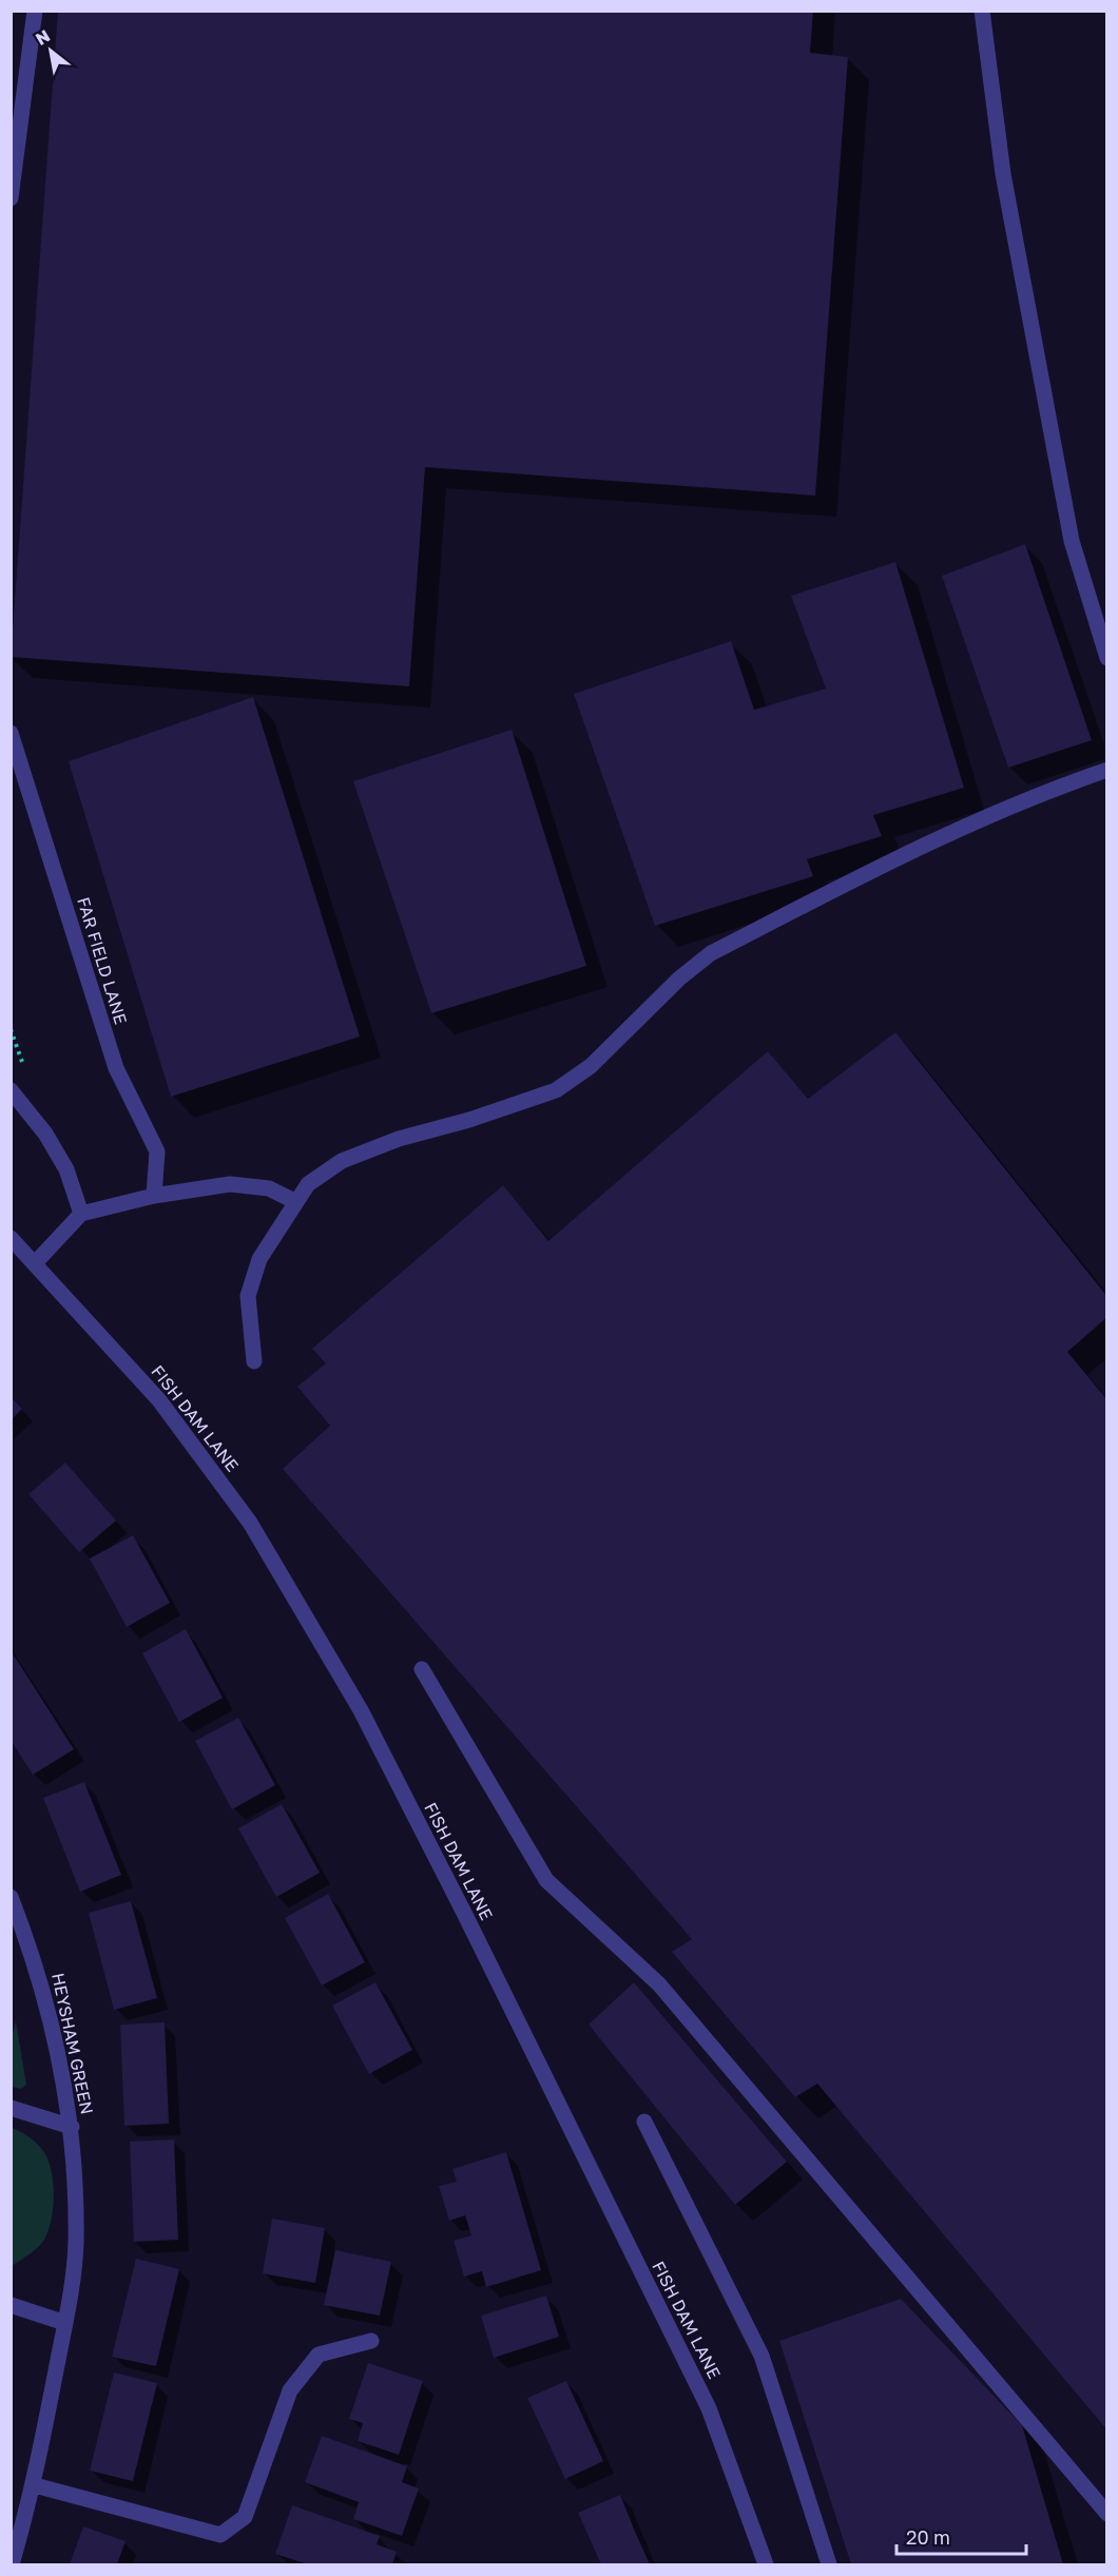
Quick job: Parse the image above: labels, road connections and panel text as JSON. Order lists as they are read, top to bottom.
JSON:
{
  "streets": {
    "street": ["FAR FIELD LANE", "FISH DAM LANE", "HEYSHAM GREEN"]
  },
  "scale_bar": "20 m",
  "north": "top left"
}
